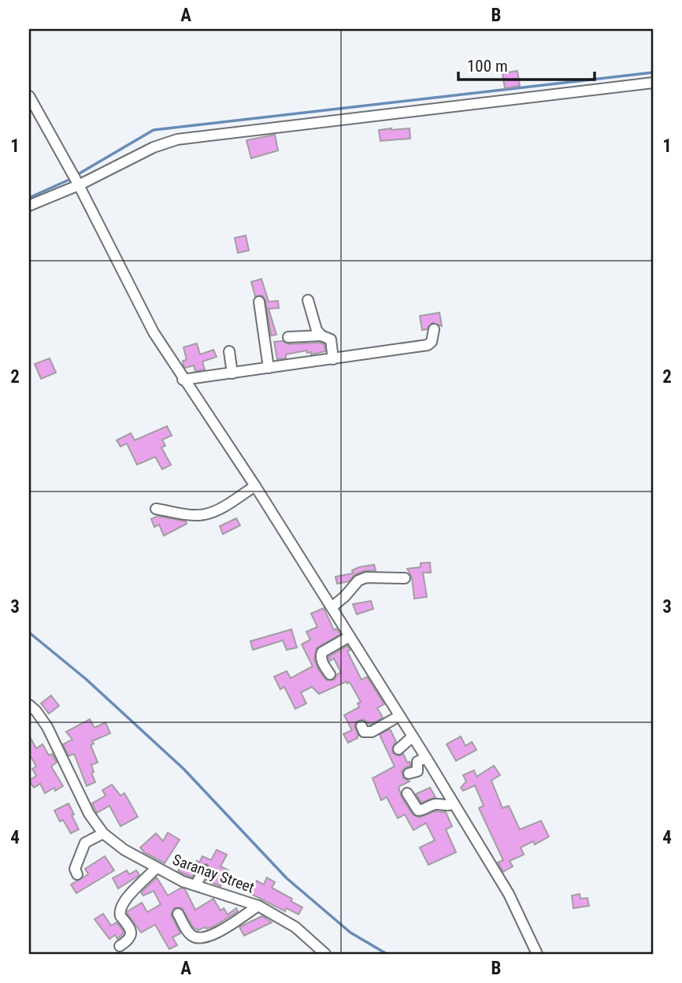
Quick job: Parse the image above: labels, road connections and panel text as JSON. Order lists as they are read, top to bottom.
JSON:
{
  "streets": {
    "street": ["Saranay Street"]
  },
  "scale_bar": "100 m",
  "grid": {
    "columns": ["A", "B"],
    "rows": [
      "1",
      "2",
      "3",
      "4"
    ]
  }
}
